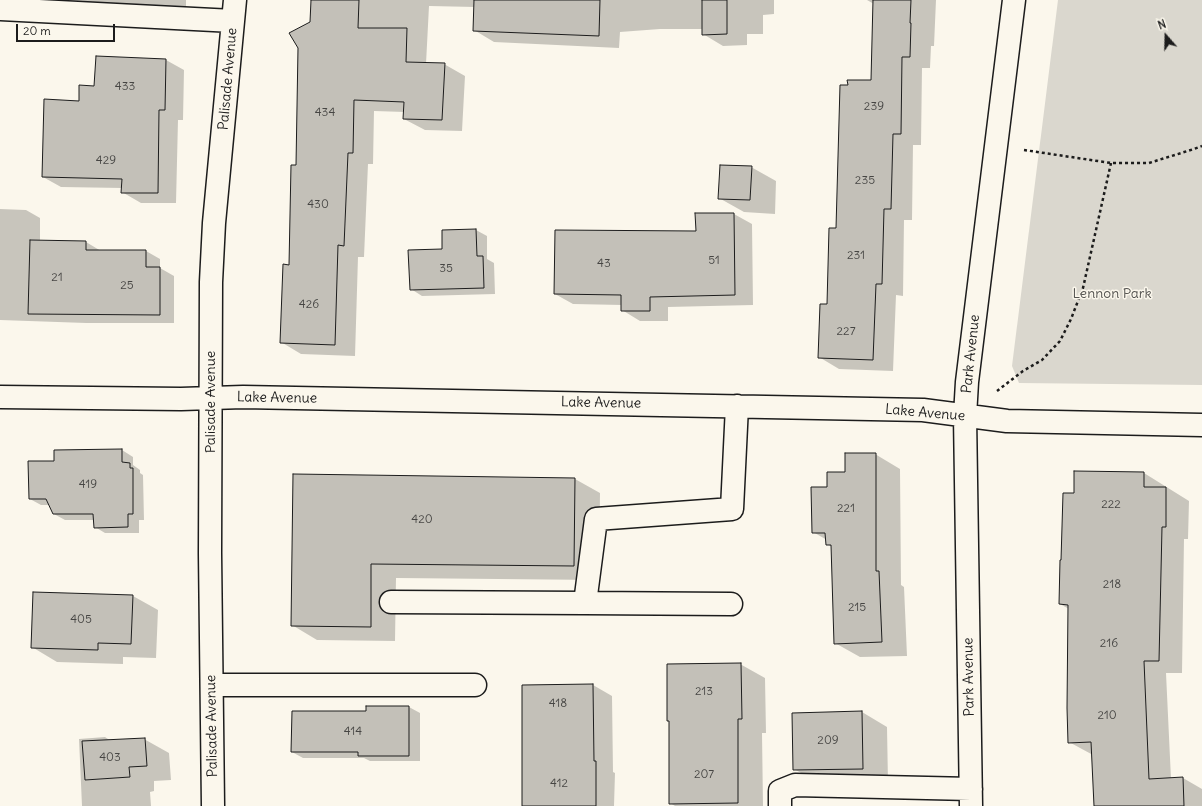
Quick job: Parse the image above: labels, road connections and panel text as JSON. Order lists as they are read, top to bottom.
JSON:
{
  "streets": {
    "street": ["Palisade Avenue", "Park Avenue", "Lake Avenue"]
  },
  "crossings": [
    ["Palisade Avenue", "Lake Avenue"],
    ["Park Avenue", "Lake Avenue"]
  ],
  "parks": ["Lennon Park"],
  "house_numbers": [
    "433",
    "239",
    "434",
    "429",
    "235",
    "430",
    "231",
    "51",
    "43",
    "35",
    "21",
    "25",
    "426",
    "227",
    "419",
    "222",
    "221",
    "420",
    "218",
    "215",
    "405",
    "216",
    "213",
    "418",
    "210",
    "414",
    "209",
    "403",
    "207",
    "412"
  ],
  "scale_bar": "20 m",
  "north": "top"
}
